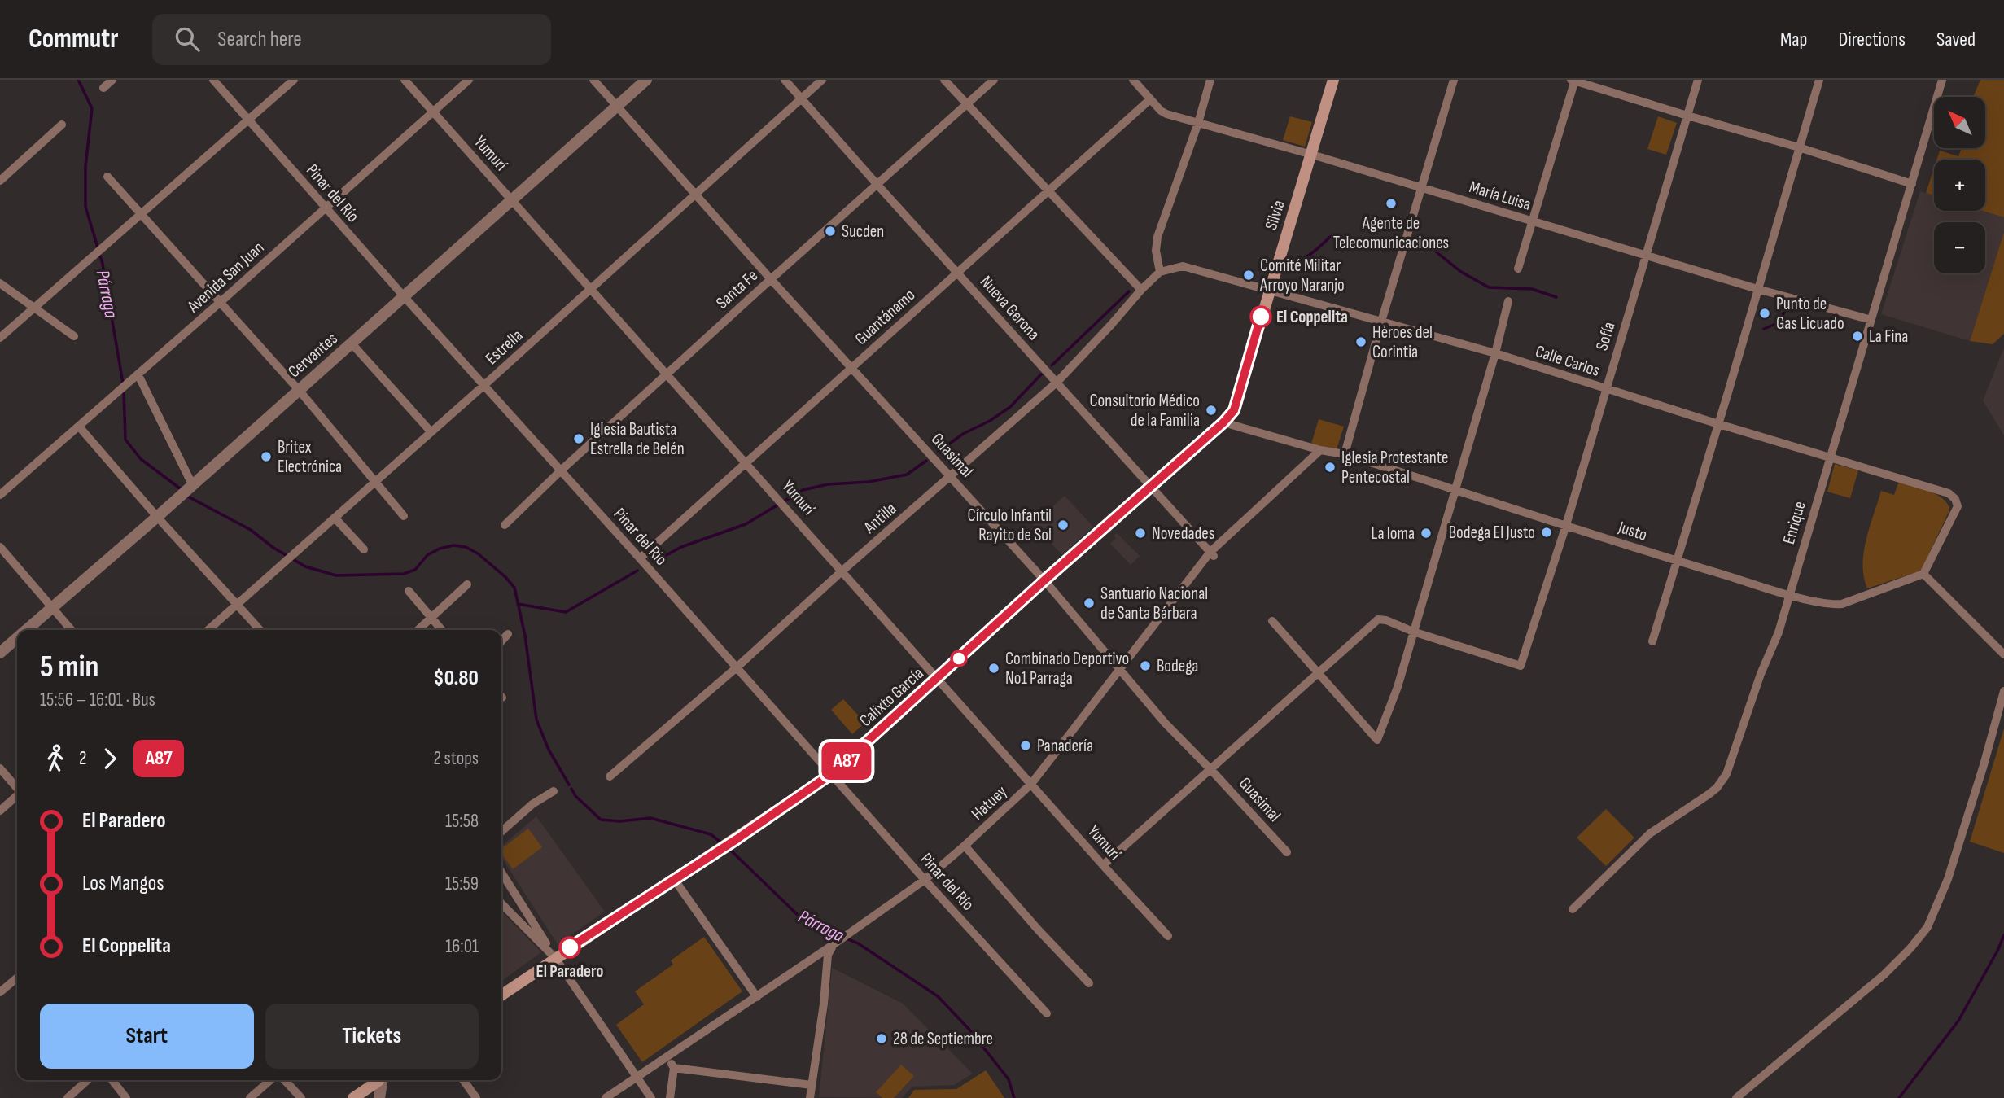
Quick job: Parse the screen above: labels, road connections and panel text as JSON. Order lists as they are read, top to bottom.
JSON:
{
  "streets": {
    "main road": ["Silvia", "Calixto García"],
    "street": [
      "Yumurí",
      "Pinar del Río",
      "María Luisa",
      "Avenida San Juan",
      "Santa Fe",
      "Nueva Gerona",
      "Guantánamo",
      "Sofía",
      "Estrella",
      "Cervantes",
      "Calle Carlos",
      "Guasimal",
      "Antilla",
      "Enrique",
      "Justo",
      "Hatuey"
    ]
  },
  "crossings": [
    ["Yumurí", "Avenida San Juan"],
    ["Yumurí", "Santa Fe"],
    ["Yumurí", "Guantánamo"],
    ["Yumurí", "Estrella"],
    ["Yumurí", "Cervantes"],
    ["Yumurí", "Antilla"],
    ["Yumurí", "Calixto García"],
    ["Yumurí", "Hatuey"],
    ["Pinar del Río", "Avenida San Juan"],
    ["Pinar del Río", "Santa Fe"],
    ["Pinar del Río", "Guantánamo"],
    ["Pinar del Río", "Estrella"],
    ["Pinar del Río", "Cervantes"],
    ["Pinar del Río", "Antilla"],
    ["Pinar del Río", "Calixto García"],
    ["Pinar del Río", "Hatuey"],
    ["María Luisa", "Silvia"],
    ["María Luisa", "Guantánamo"],
    ["María Luisa", "Sofía"],
    ["María Luisa", "Enrique"],
    ["Silvia", "Calle Carlos"],
    ["Silvia", "Justo"],
    ["Silvia", "Calixto García"],
    ["Santa Fe", "Nueva Gerona"],
    ["Santa Fe", "Guasimal"],
    ["Nueva Gerona", "Guantánamo"],
    ["Nueva Gerona", "Estrella"],
    ["Nueva Gerona", "Antilla"],
    ["Nueva Gerona", "Calixto García"],
    ["Nueva Gerona", "Hatuey"],
    ["Guantánamo", "Guasimal"],
    ["Sofía", "Calle Carlos"],
    ["Sofía", "Justo"],
    ["Estrella", "Guasimal"],
    ["Cervantes", "Guasimal"],
    ["Calle Carlos", "Antilla"],
    ["Calle Carlos", "Enrique"],
    ["Calle Carlos", "Justo"],
    ["Guasimal", "Antilla"],
    ["Guasimal", "Calixto García"],
    ["Guasimal", "Hatuey"],
    ["Enrique", "Justo"],
    ["Justo", "Calixto García"],
    ["Justo", "Hatuey"]
  ],
  "water": ["Párraga"],
  "places": [
    "Agente de Telecomunicaciones",
    "Sucden",
    "Comité Militar Arroyo Naranjo",
    "Punto de Gas Licuado",
    "El Coppelita",
    "La Fina",
    "Héroes del Corintia",
    "Consultorio Médico de la Familia",
    "Iglesia Bautista Estrella de Belén",
    "Britex Electrónica",
    "Iglesia Protestante Pentecostal",
    "Círculo Infantil Rayito de Sol",
    "Bodega El Justo",
    "Novedades",
    "La loma",
    "Santuario Nacional de Santa Bárbara",
    "Bodega",
    "Combinado Deportivo No1 Parraga",
    "Panadería",
    "El Paradero",
    "28 de Septiembre"
  ],
  "lines": ["bus line A87"],
  "north": "top left",
  "page": {
    "header": "Commutr",
    "search": "Search here",
    "nav": ["Map", "Directions", "Saved"],
    "on_map": "A87",
    "map_buttons": ["+", "−"],
    "heading": ["5 min", "15:56 – 16:01 · Bus", "$0.80"],
    "legs": ["2", "A87", "2 stops"],
    "list": [
      {
        "name": "El Paradero",
        "value": "15:58"
      },
      {
        "name": "Los Mangos",
        "value": "15:59"
      },
      {
        "name": "El Coppelita",
        "value": "16:01"
      }
    ],
    "buttons": ["Start", "Tickets"]
  }
}
